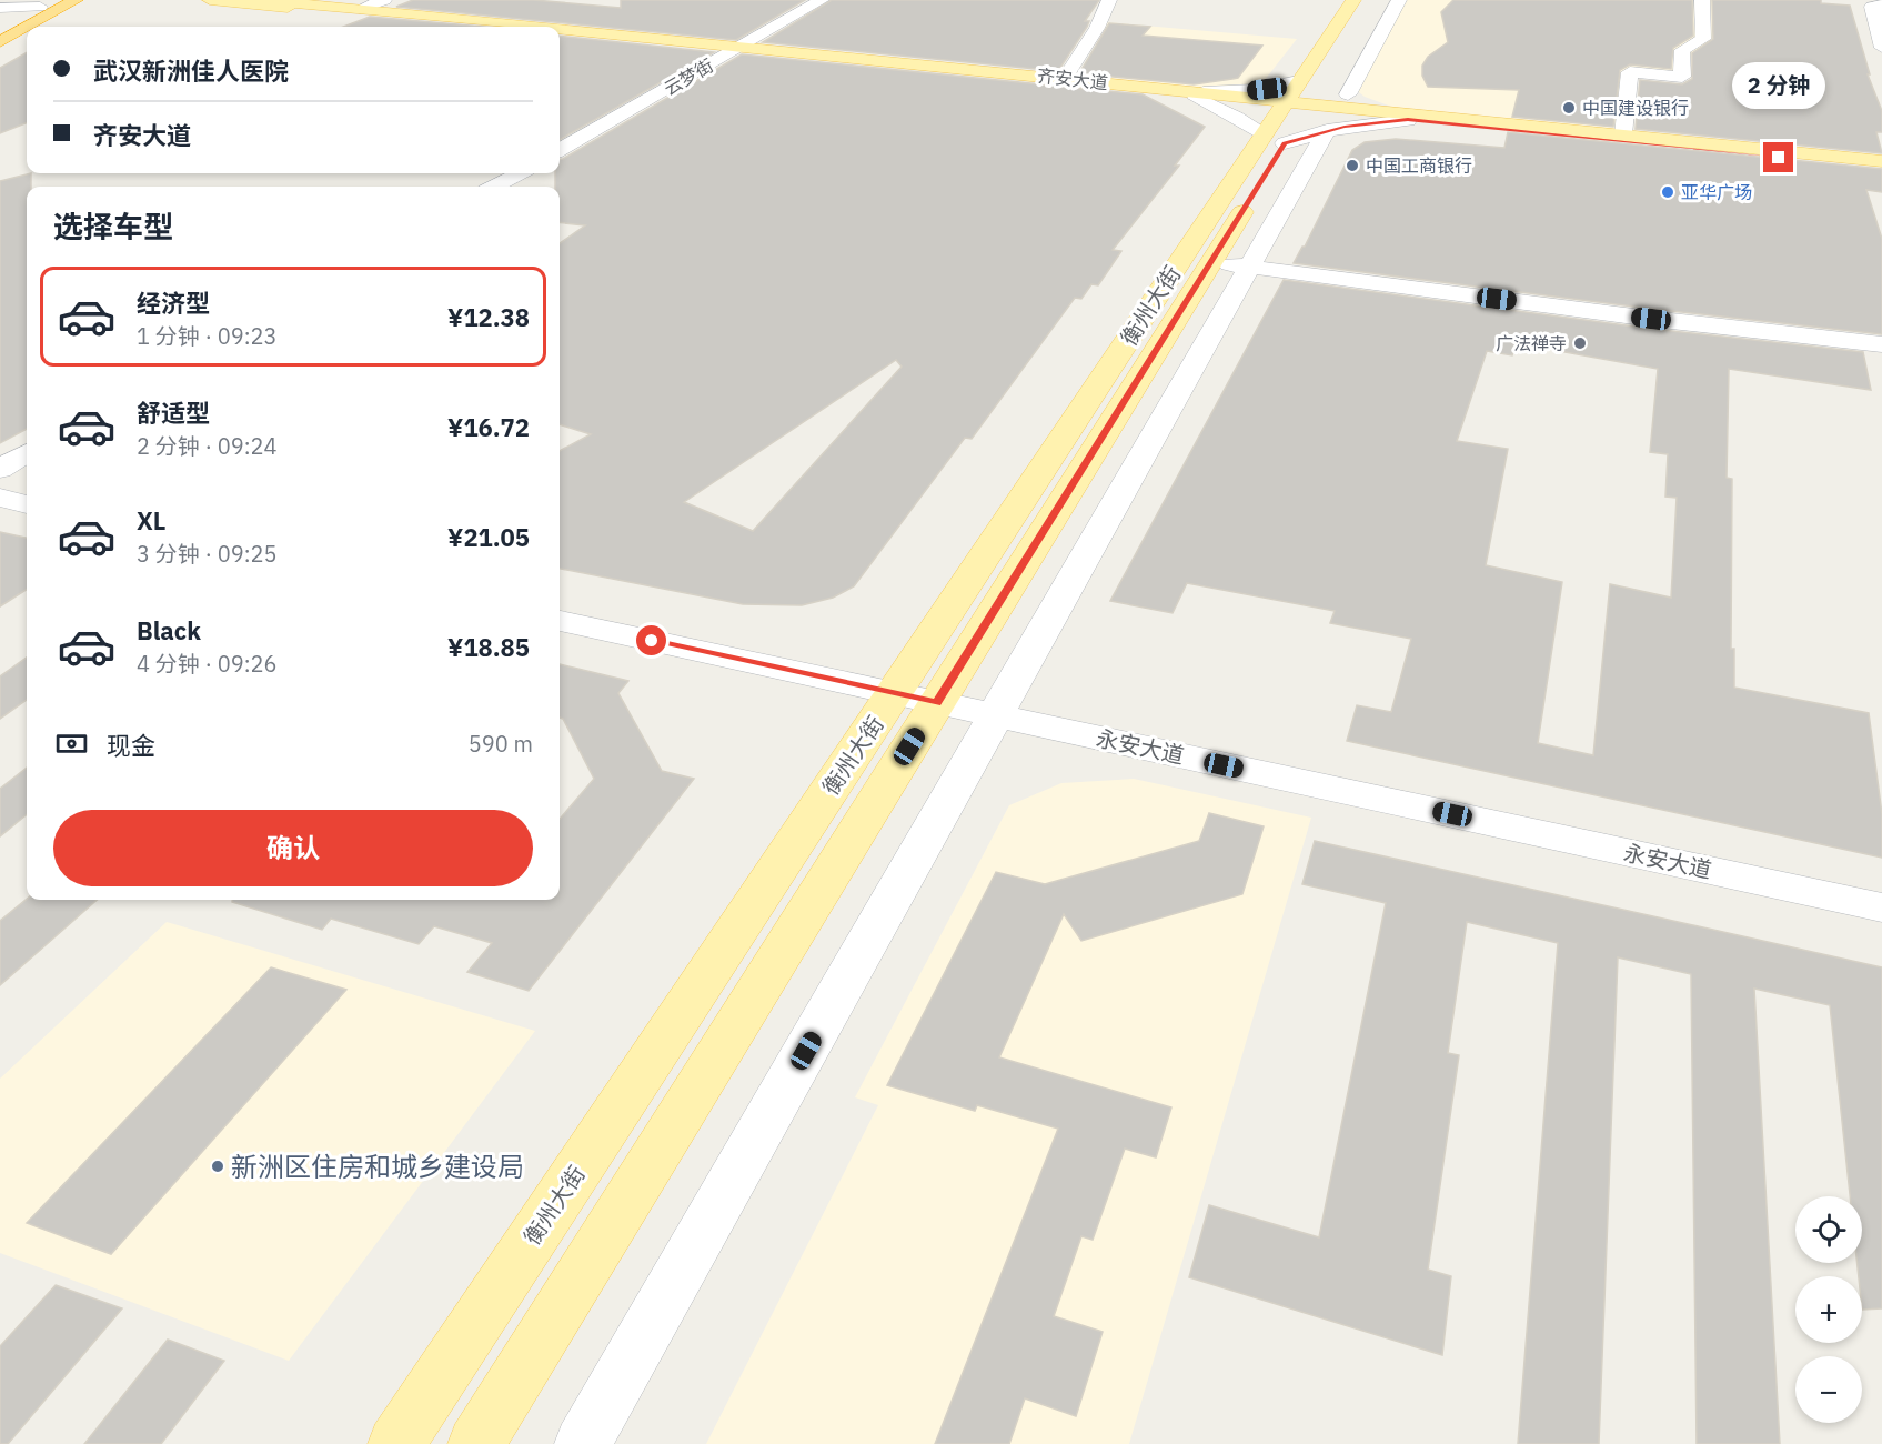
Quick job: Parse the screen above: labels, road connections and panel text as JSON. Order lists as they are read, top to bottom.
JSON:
{
  "streets": {
    "main road": ["齐安大道", "衡州大街"],
    "street": ["云梦街", "永安大道"]
  },
  "crossings": [
    ["云梦街", "齐安大道"],
    ["齐安大道", "衡州大街"],
    ["衡州大街", "永安大道"]
  ],
  "places": [
    "中国建设银行",
    "中国工商银行",
    "亚华广场",
    "广法禅寺",
    "新洲区住房和城乡建设局"
  ],
  "page": {
    "banner": ["武汉新洲佳人医院", "齐安大道"],
    "bubble": "2 分钟",
    "heading": "选择车型",
    "list": [
      {
        "name": "经济型",
        "note": "1 分钟 · 09:23",
        "value": "¥12.38"
      },
      {
        "name": "舒适型",
        "note": "2 分钟 · 09:24",
        "value": "¥16.72"
      },
      {
        "name": "XL",
        "note": "3 分钟 · 09:25",
        "value": "¥21.05"
      },
      {
        "name": "Black",
        "note": "4 分钟 · 09:26",
        "value": "¥18.85"
      }
    ],
    "pay": ["现金", "590 m"],
    "buttons": "确认",
    "map_buttons": ["+", "−"]
  }
}
